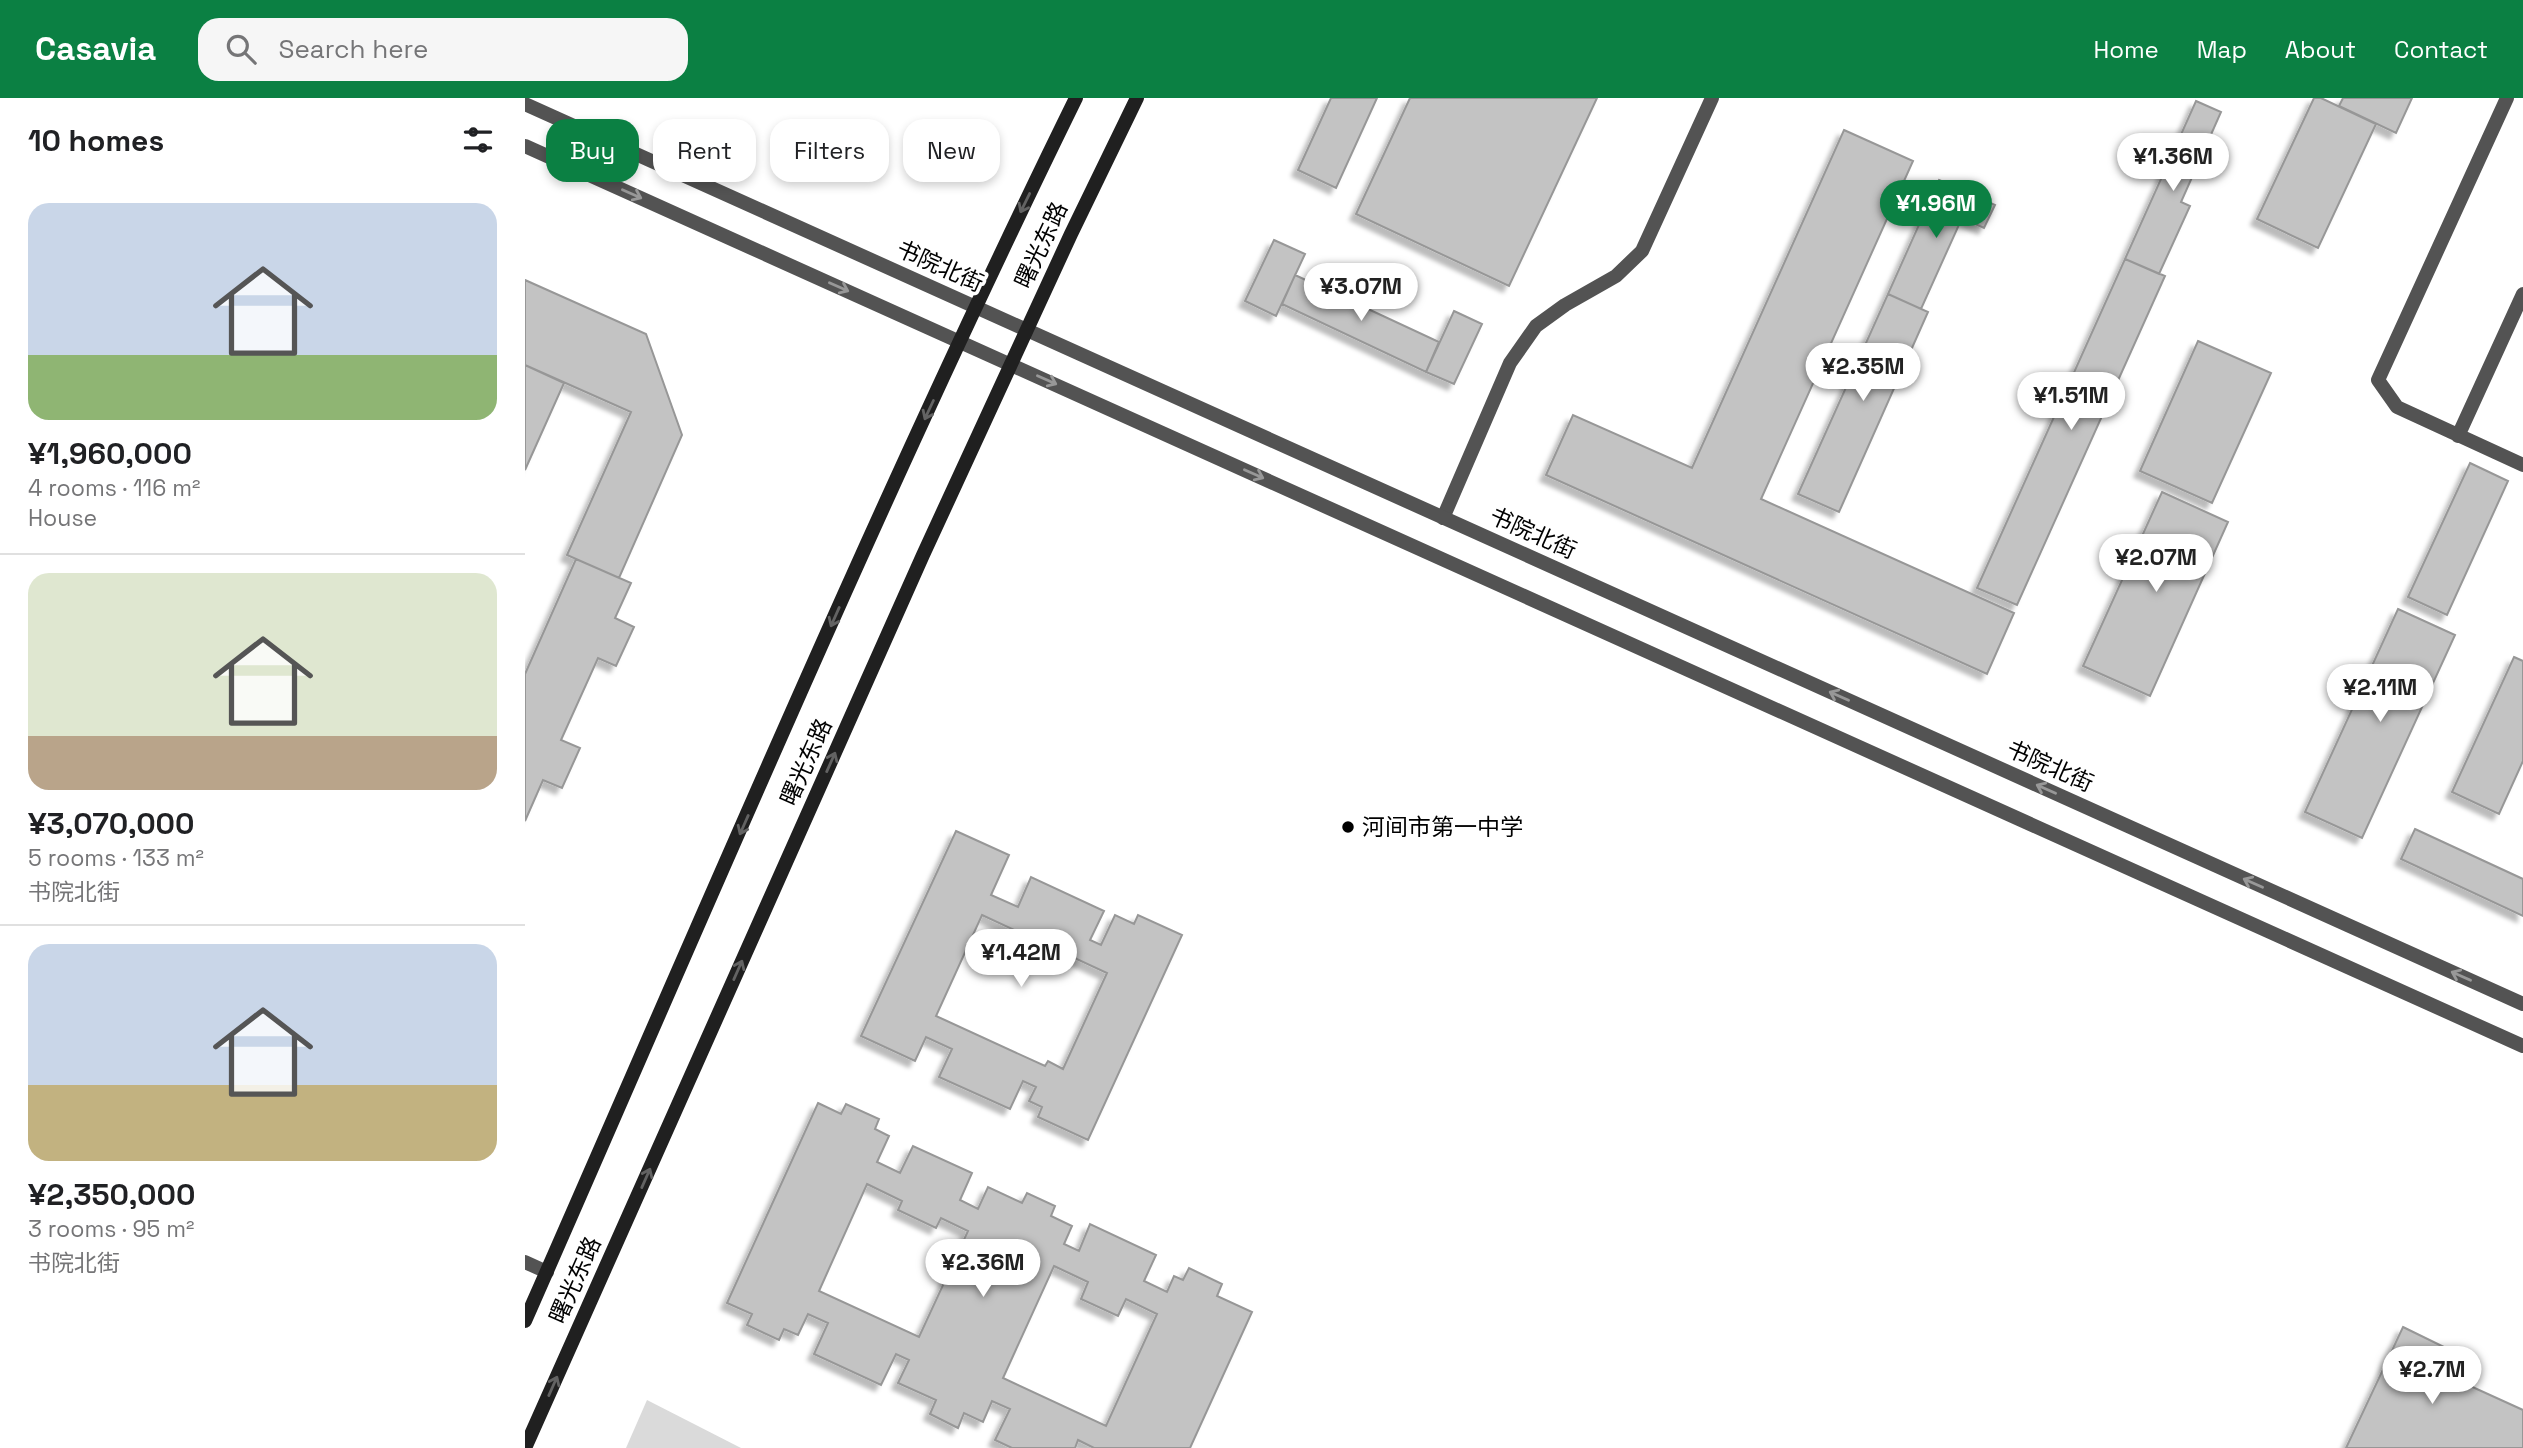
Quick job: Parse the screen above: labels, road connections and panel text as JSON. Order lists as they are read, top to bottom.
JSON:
{
  "streets": {
    "main road": ["曙光东路"],
    "street": ["书院北街"]
  },
  "crossings": [
    ["曙光东路", "书院北街"]
  ],
  "places": ["河间市第一中学"],
  "page": {
    "header": "Casavia",
    "search": "Search here",
    "nav": [
      "Home",
      "Map",
      "About",
      "Contact"
    ],
    "heading": "10 homes",
    "chip": [
      "Buy",
      "Rent",
      "Filters",
      "New"
    ],
    "price": [
      "¥1.36M",
      "¥1.96M",
      "¥3.07M",
      "¥2.35M",
      "¥1.51M",
      "¥2.07M",
      "¥2.11M",
      "¥1.42M",
      "¥2.36M",
      "¥2.7M"
    ],
    "list": [
      {
        "name": "¥1,960,000",
        "note": "4 rooms · 116 m² · House"
      },
      {
        "name": "¥3,070,000",
        "note": "5 rooms · 133 m² · 书院北街"
      },
      {
        "name": "¥2,350,000",
        "note": "3 rooms · 95 m² · 书院北街"
      }
    ]
  }
}
